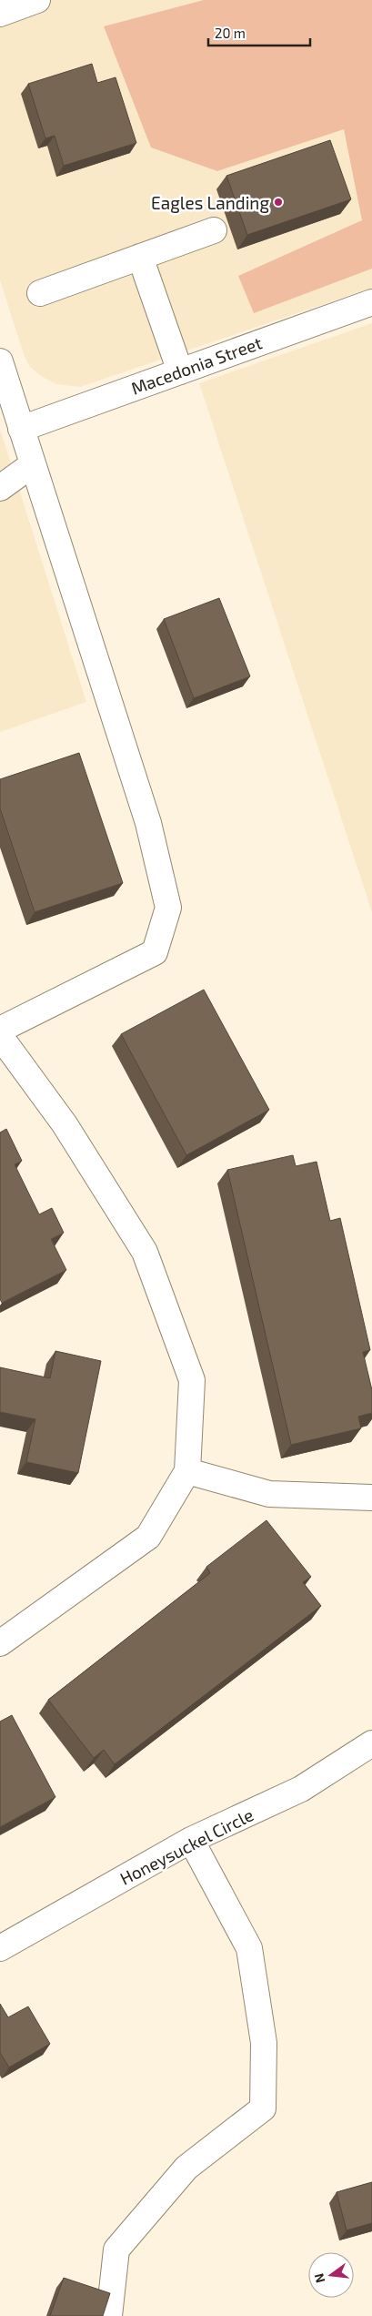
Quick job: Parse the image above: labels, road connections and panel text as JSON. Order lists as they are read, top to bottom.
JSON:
{
  "streets": {
    "street": ["Macedonia Street", "Honeysuckel Circle"]
  },
  "places": ["Eagles Landing"],
  "scale_bar": "20 m",
  "north": "left"
}
